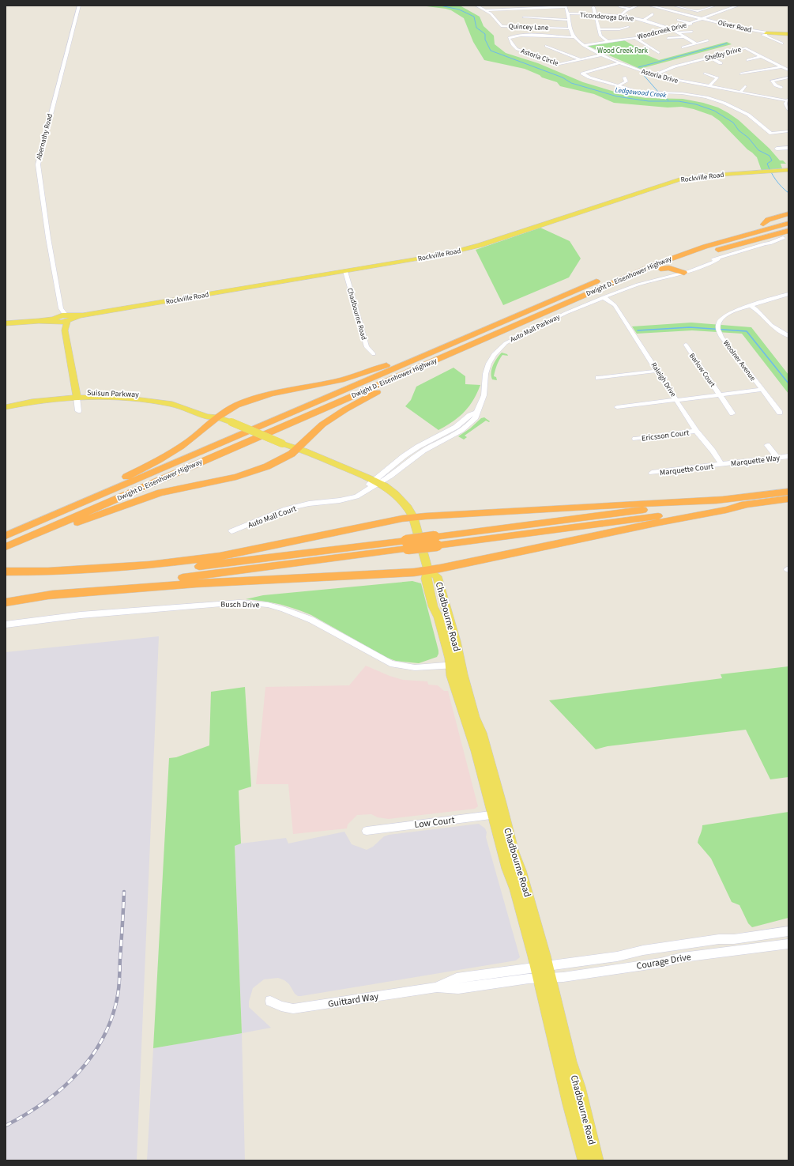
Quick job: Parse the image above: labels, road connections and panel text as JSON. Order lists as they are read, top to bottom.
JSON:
{
  "streets": {
    "highway": ["Dwight D. Eisenhower Highway"],
    "main road": ["Rockville Road", "Chadbourne Road", "Suisun Parkway"],
    "street": [
      "Ticonderoga Drive",
      "Oliver Road",
      "Quincey Lane",
      "Woodcreek Drive",
      "Shelby Drive",
      "Astoria Circle",
      "Astoria Drive",
      "Abernathy Road",
      "Auto Mall Parkway",
      "Woolner Avenue",
      "Barlow Court",
      "Raleigh Drive",
      "Ericsson Court",
      "Marquette Way",
      "Marquette Court",
      "Auto Mall Court",
      "Busch Drive",
      "Low Court",
      "Courage Drive",
      "Guittard Way"
    ]
  },
  "crossings": [
    ["Ticonderoga Drive", "Woodcreek Drive"],
    ["Oliver Road", "Woodcreek Drive"],
    ["Woodcreek Drive", "Astoria Drive"],
    ["Shelby Drive", "Astoria Drive"],
    ["Astoria Circle", "Astoria Drive"],
    ["Abernathy Road", "Rockville Road"],
    ["Rockville Road", "Chadbourne Road"],
    ["Chadbourne Road", "Auto Mall Parkway"],
    ["Chadbourne Road", "Suisun Parkway"],
    ["Chadbourne Road", "Auto Mall Court"],
    ["Chadbourne Road", "Busch Drive"],
    ["Chadbourne Road", "Low Court"],
    ["Chadbourne Road", "Courage Drive"],
    ["Chadbourne Road", "Guittard Way"],
    ["Auto Mall Parkway", "Raleigh Drive"],
    ["Auto Mall Parkway", "Auto Mall Court"],
    ["Woolner Avenue", "Barlow Court"],
    ["Woolner Avenue", "Raleigh Drive"],
    ["Raleigh Drive", "Ericsson Court"],
    ["Raleigh Drive", "Marquette Way"],
    ["Raleigh Drive", "Marquette Court"],
    ["Marquette Way", "Marquette Court"],
    ["Courage Drive", "Guittard Way"]
  ],
  "water": ["Ledgewood Creek"],
  "parks": ["Wood Creek Park"]
}
